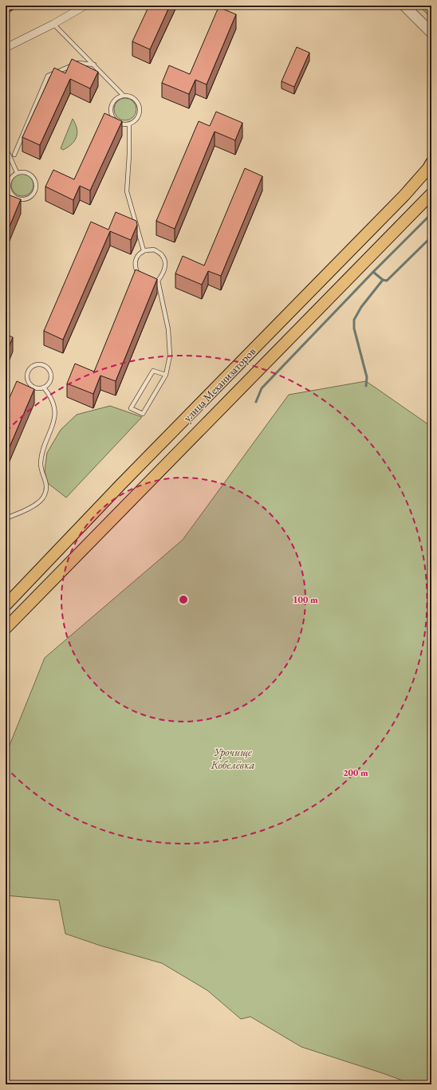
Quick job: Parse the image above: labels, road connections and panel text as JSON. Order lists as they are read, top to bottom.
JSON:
{
  "streets": {
    "main road": ["улица Механизаторов"]
  },
  "parks": ["Урочище Кобелёвка"],
  "rings": ["100 m", "200 m"]
}
